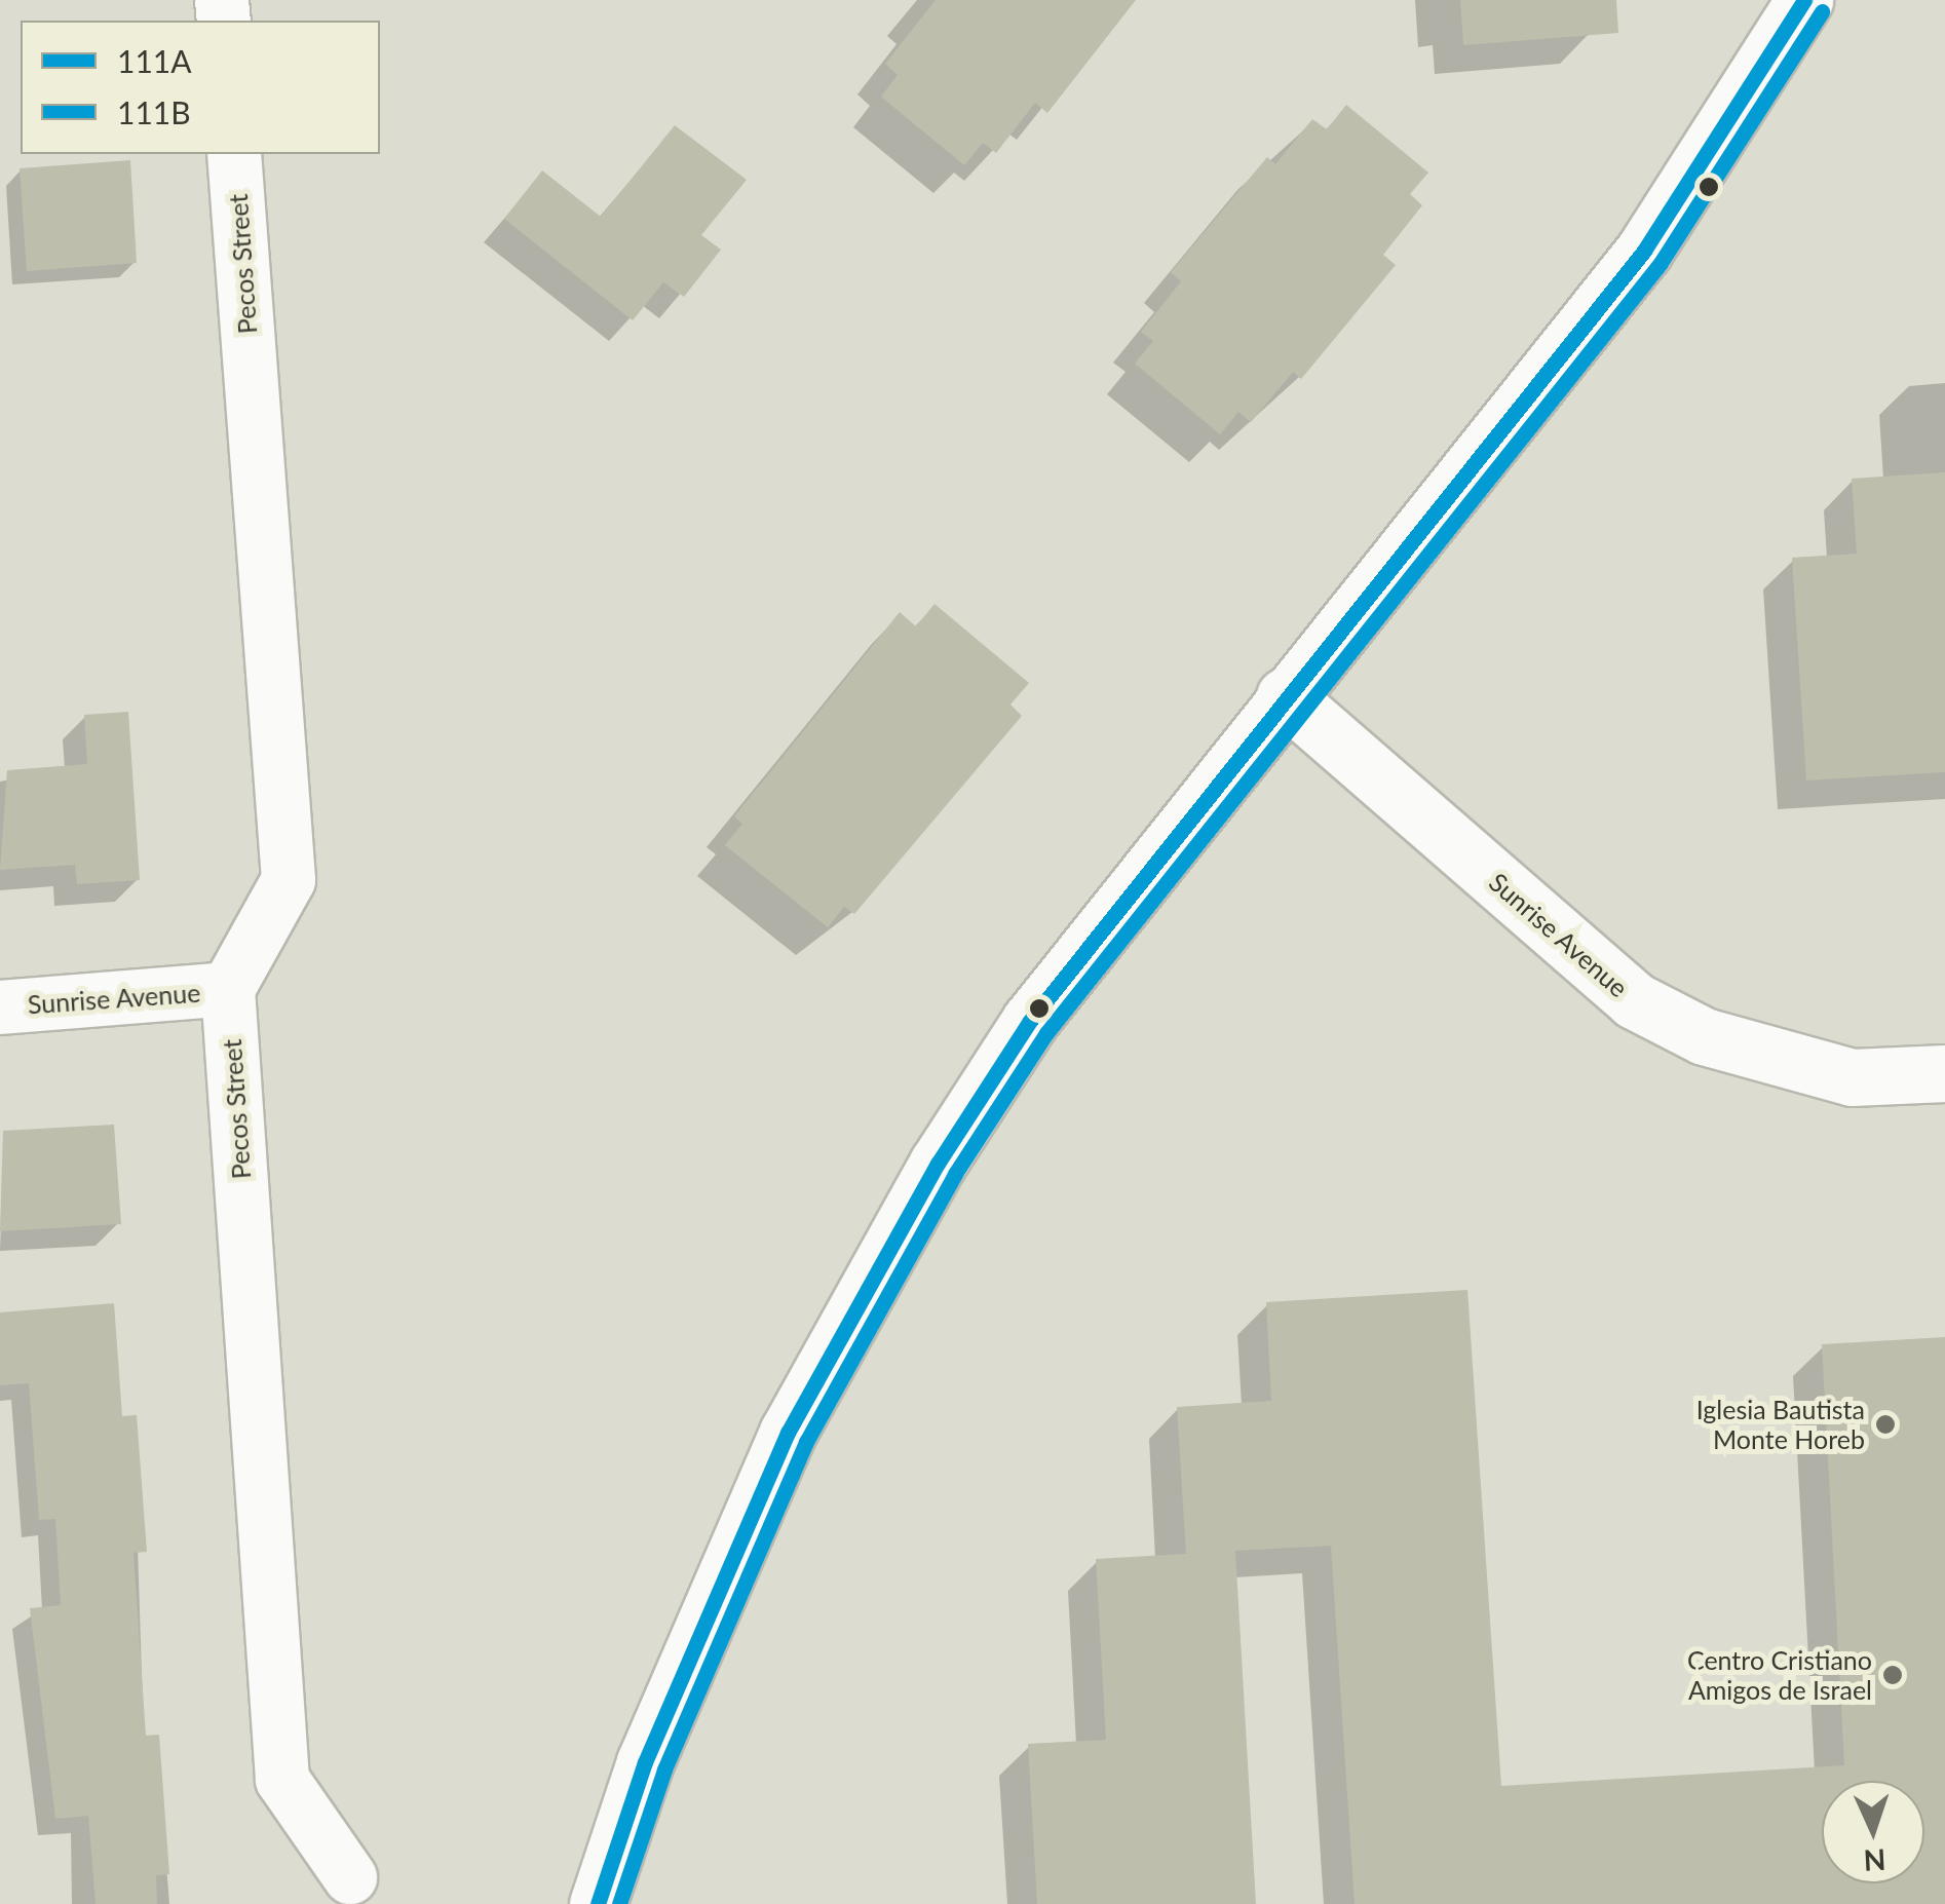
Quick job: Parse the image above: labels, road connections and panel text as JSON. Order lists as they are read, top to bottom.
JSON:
{
  "streets": {
    "main road": ["Sunrise Avenue"],
    "street": ["Pecos Street"]
  },
  "crossings": [
    ["Pecos Street", "Sunrise Avenue"]
  ],
  "places": ["Iglesia Bautista Monte Horeb", "Centro Cristiano Amigos de Israel"],
  "lines": ["transit line 111A", "transit line 111B"],
  "legend": ["111A", "111B"],
  "north": "bottom"
}
